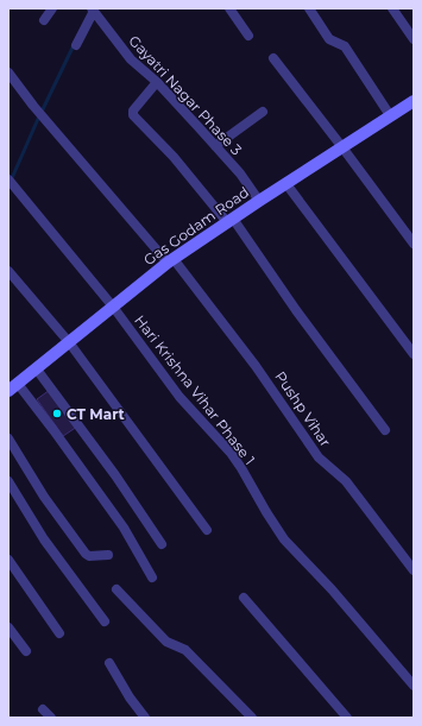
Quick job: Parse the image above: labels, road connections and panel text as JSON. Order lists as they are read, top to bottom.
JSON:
{
  "streets": {
    "main road": ["Gas Godam Road"],
    "street": ["Gayatri Nagar Phase 3", "Hari Krishna Vihar Phase 1", "Pushp Vihar"]
  },
  "crossings": [
    ["Gayatri Nagar Phase 3", "Gas Godam Road"],
    ["Gas Godam Road", "Hari Krishna Vihar Phase 1"],
    ["Gas Godam Road", "Pushp Vihar"]
  ],
  "places": ["CT Mart"]
}
